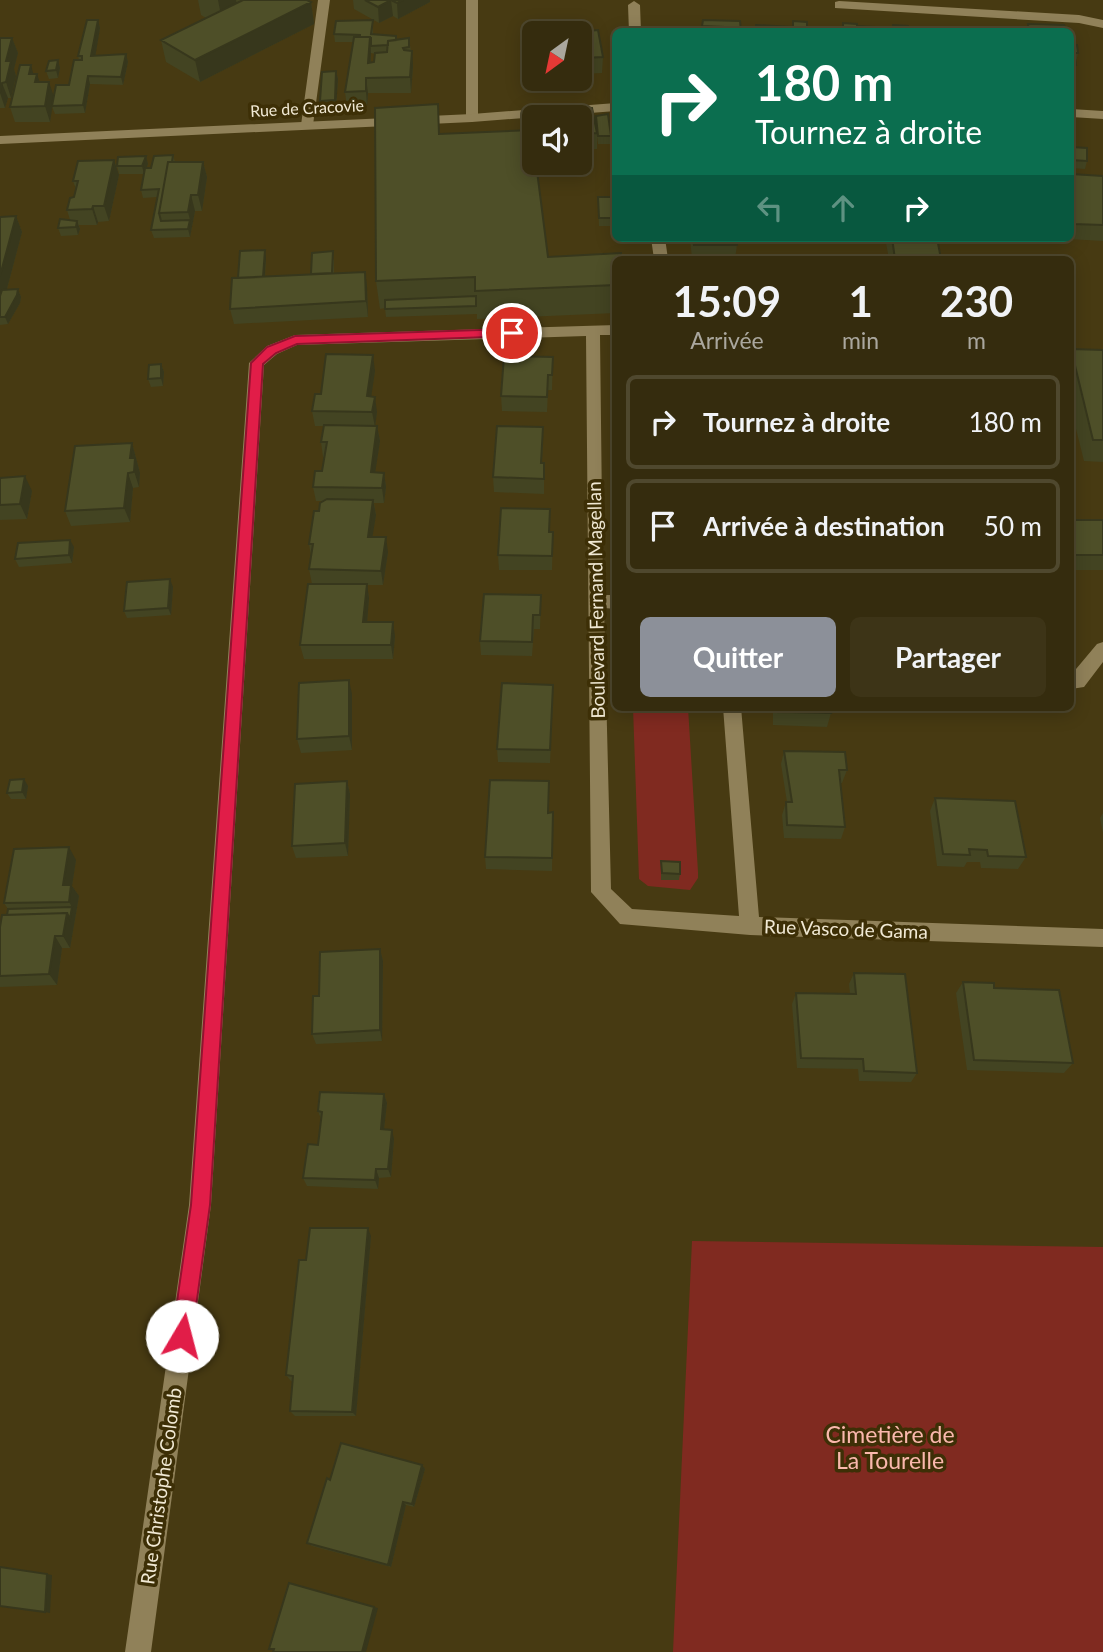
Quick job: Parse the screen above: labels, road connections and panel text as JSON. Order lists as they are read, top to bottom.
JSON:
{
  "streets": {
    "street": [
      "Rue de Cracovie",
      "Boulevard Fernand Magellan",
      "Rue Vasco de Gama",
      "Rue Christophe Colomb"
    ]
  },
  "crossings": [
    ["Boulevard Fernand Magellan", "Rue Vasco de Gama"],
    ["Boulevard Fernand Magellan", "Rue Christophe Colomb"]
  ],
  "parks": ["Cimetière de La Tourelle"],
  "north": "bottom left",
  "page": {
    "turn": ["180 m", "Tournez à droite"],
    "eta": [
      "15:09",
      "Arrivée",
      "1",
      "min",
      "230",
      "m"
    ],
    "list": [
      {
        "name": "Tournez à droite",
        "value": "180 m"
      },
      {
        "name": "Arrivée à destination",
        "value": "50 m"
      }
    ],
    "buttons": ["Quitter", "Partager"]
  }
}
